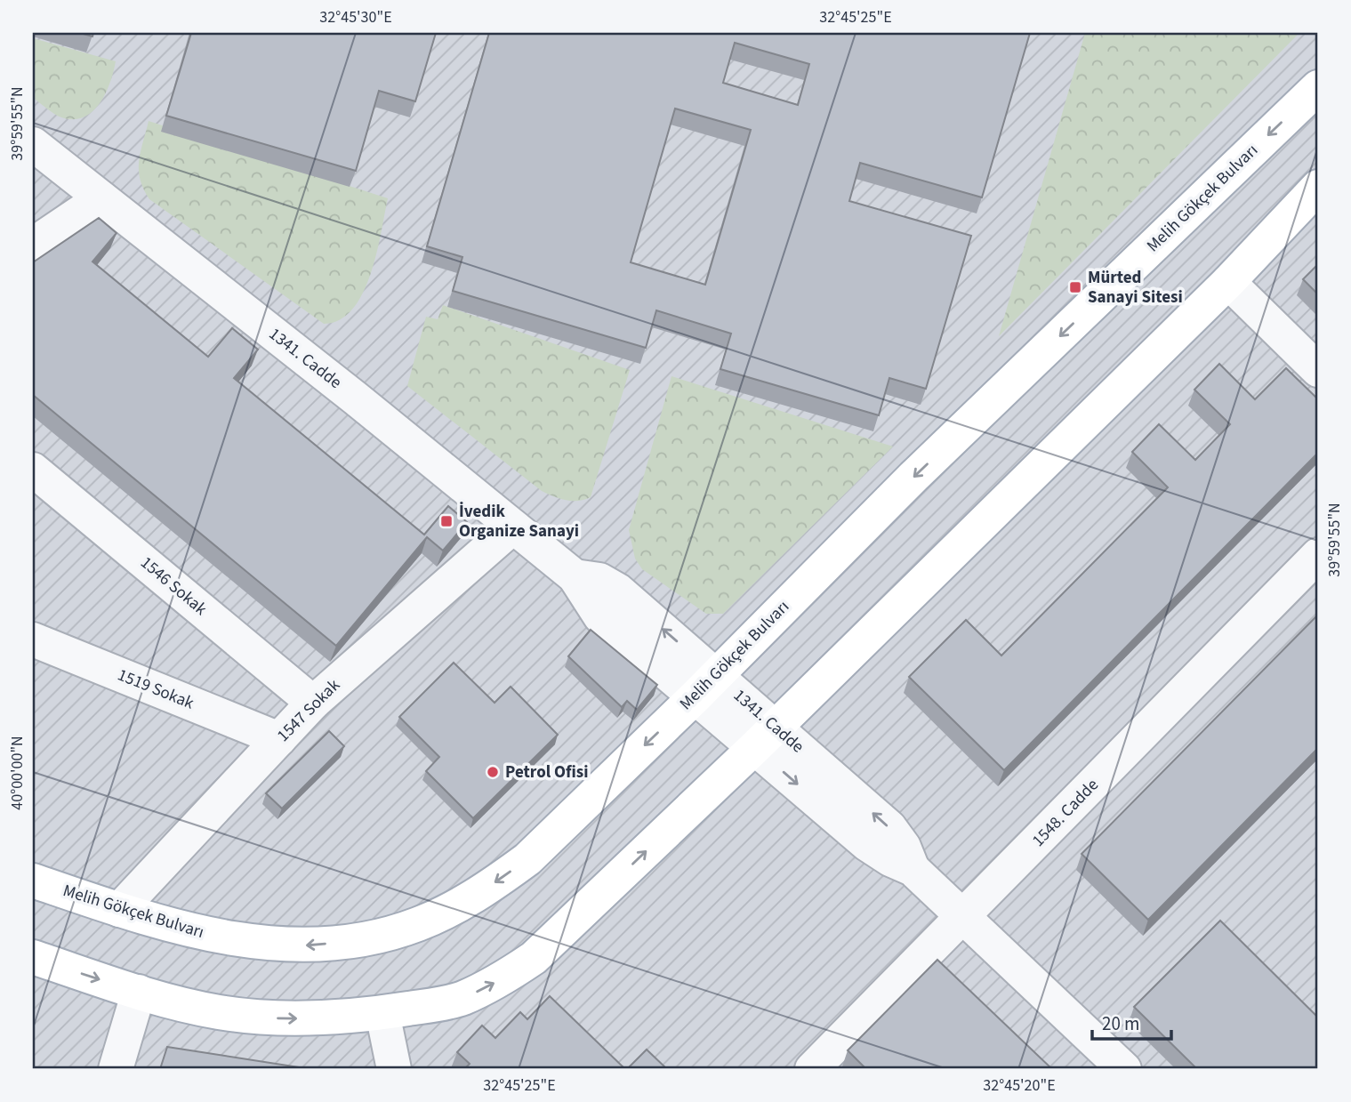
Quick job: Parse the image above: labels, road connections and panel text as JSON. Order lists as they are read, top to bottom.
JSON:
{
  "streets": {
    "main road": ["Melih Gökçek Bulvarı"],
    "street": [
      "1341. Cadde",
      "1546 Sokak",
      "1519 Sokak",
      "1547 Sokak",
      "1548. Cadde"
    ]
  },
  "crossings": [
    ["Melih Gökçek Bulvarı", "1341. Cadde"],
    ["Melih Gökçek Bulvarı", "1547 Sokak"],
    ["1341. Cadde", "1547 Sokak"],
    ["1341. Cadde", "1548. Cadde"],
    ["1546 Sokak", "1547 Sokak"],
    ["1519 Sokak", "1547 Sokak"]
  ],
  "places": {
    "transit": ["Mürted Sanayi Sitesi", "İvedik Organize Sanayi"],
    "other": ["Petrol Ofisi"]
  },
  "scale_bar": "20 m",
  "coordinates": [
    "32°45'30\"E",
    "32°45'25\"E",
    "39°59'55\"N",
    "40°00'00\"N",
    "32°45'20\"E"
  ]
}
